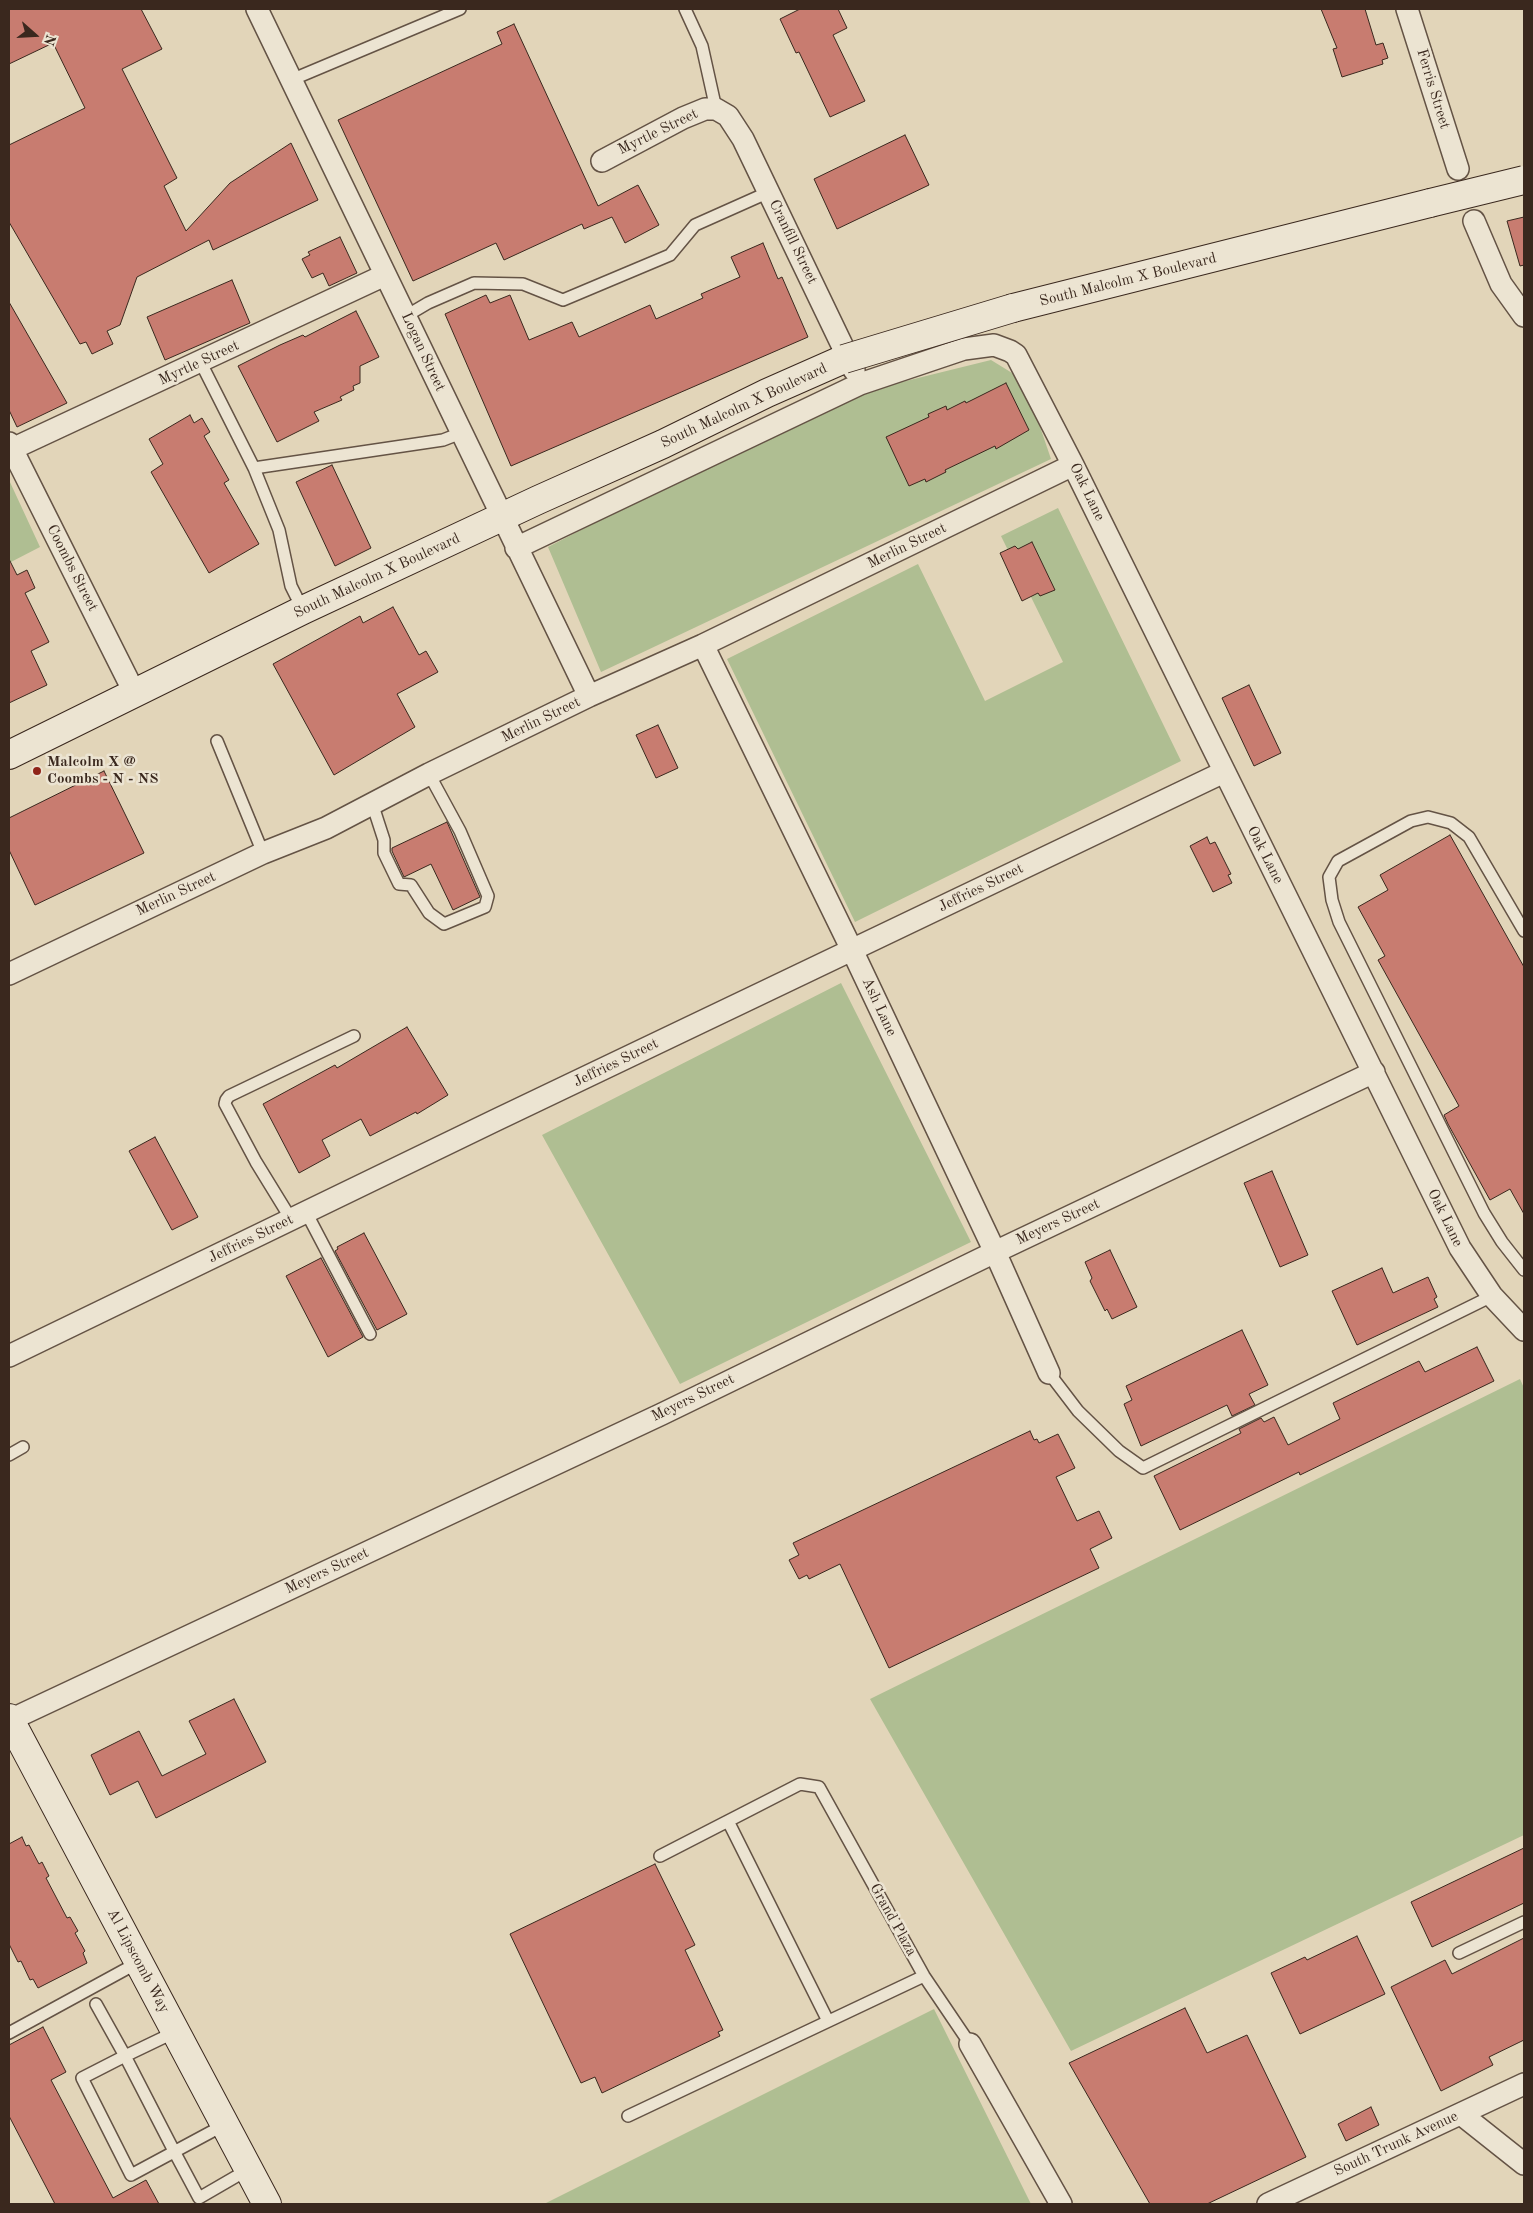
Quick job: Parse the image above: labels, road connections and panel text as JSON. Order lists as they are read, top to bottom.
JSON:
{
  "streets": {
    "street": [
      "Ferris Street",
      "Myrtle Street",
      "Cranfill Street",
      "South Malcolm X Boulevard",
      "Logan Street",
      "Oak Lane",
      "Merlin Street",
      "Coombs Street",
      "Jeffries Street",
      "Ash Lane",
      "Meyers Street",
      "Grand Plaza",
      "Al Lipscomb Way",
      "South Trunk Avenue"
    ]
  },
  "crossings": [
    ["Myrtle Street", "Cranfill Street"],
    ["Myrtle Street", "Logan Street"],
    ["Myrtle Street", "Coombs Street"],
    ["Cranfill Street", "Oak Lane"],
    ["South Malcolm X Boulevard", "Logan Street"],
    ["South Malcolm X Boulevard", "Coombs Street"],
    ["Logan Street", "Oak Lane"],
    ["Logan Street", "Merlin Street"],
    ["Oak Lane", "Merlin Street"],
    ["Oak Lane", "Jeffries Street"],
    ["Oak Lane", "Meyers Street"],
    ["Merlin Street", "Ash Lane"],
    ["Jeffries Street", "Ash Lane"],
    ["Ash Lane", "Meyers Street"],
    ["Meyers Street", "Al Lipscomb Way"]
  ],
  "places": ["Malcolm X @ Coombs - N - NS"],
  "north": "right"
}
